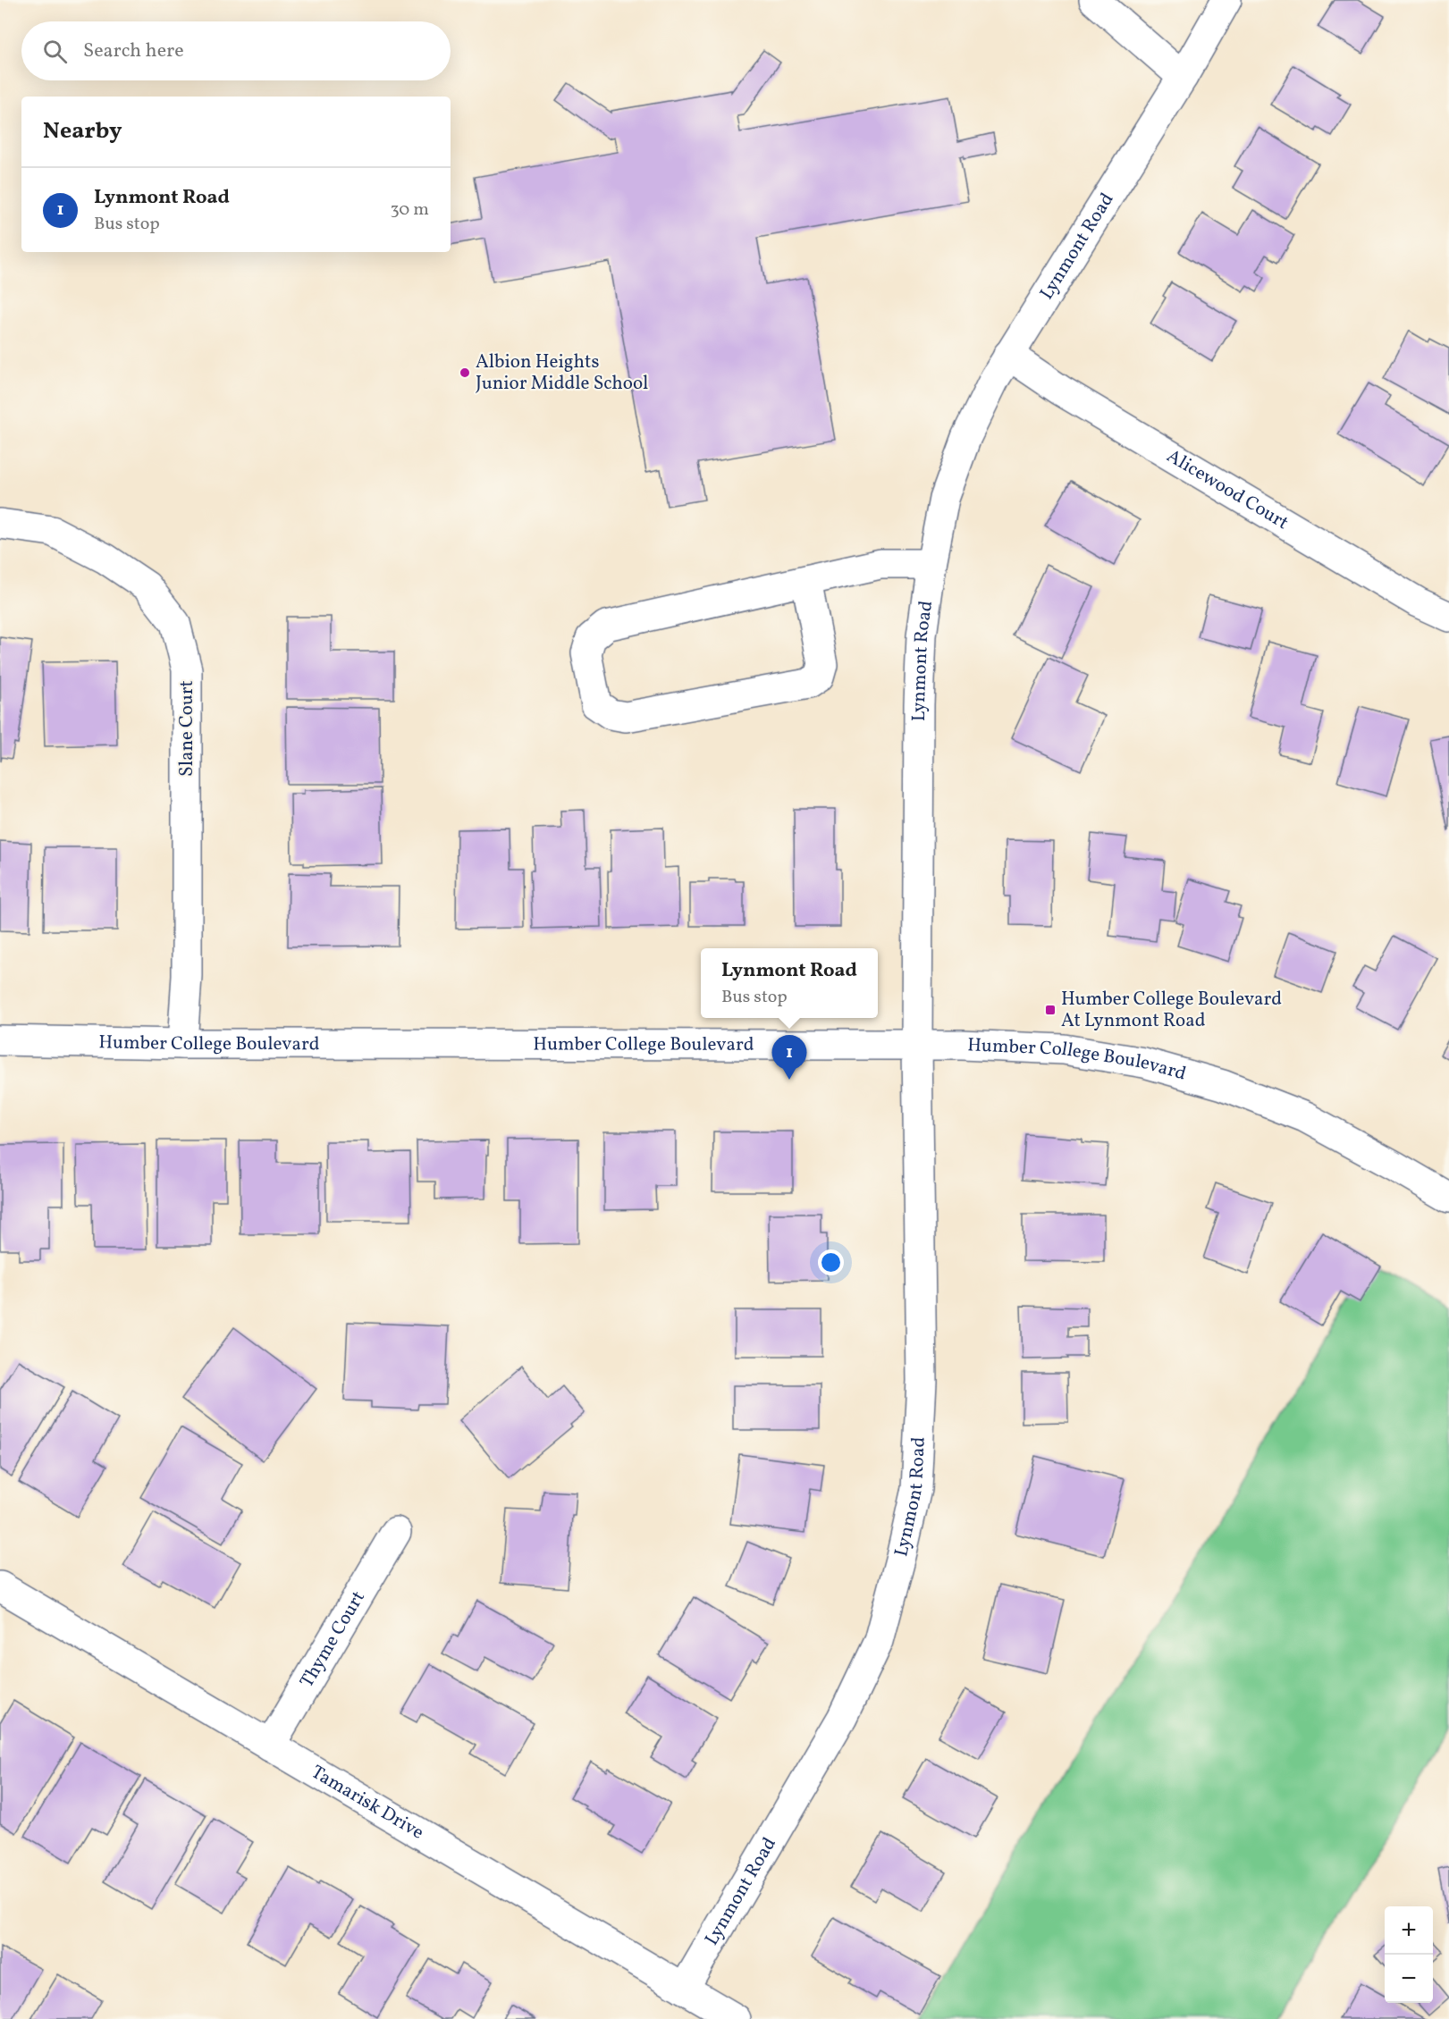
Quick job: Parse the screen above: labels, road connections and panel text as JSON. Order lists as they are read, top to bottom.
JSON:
{
  "streets": {
    "street": [
      "Lynmont Road",
      "Alicewood Court",
      "Slane Court",
      "Humber College Boulevard",
      "Thyme Court",
      "Tamarisk Drive"
    ]
  },
  "crossings": [
    ["Lynmont Road", "Alicewood Court"],
    ["Lynmont Road", "Humber College Boulevard"],
    ["Lynmont Road", "Tamarisk Drive"],
    ["Slane Court", "Humber College Boulevard"],
    ["Thyme Court", "Tamarisk Drive"]
  ],
  "places": {
    "other": ["Albion Heights Junior Middle School"],
    "transit": ["Humber College Boulevard At Lynmont Road"]
  },
  "page": {
    "search": "Search here",
    "heading": "Nearby",
    "list": [
      {
        "mark": "1",
        "name": "Lynmont Road",
        "note": "Bus stop",
        "value": "30 m"
      }
    ],
    "popup": ["Lynmont Road", "Bus stop"],
    "pins": "1",
    "map_buttons": ["+", "−"]
  }
}
